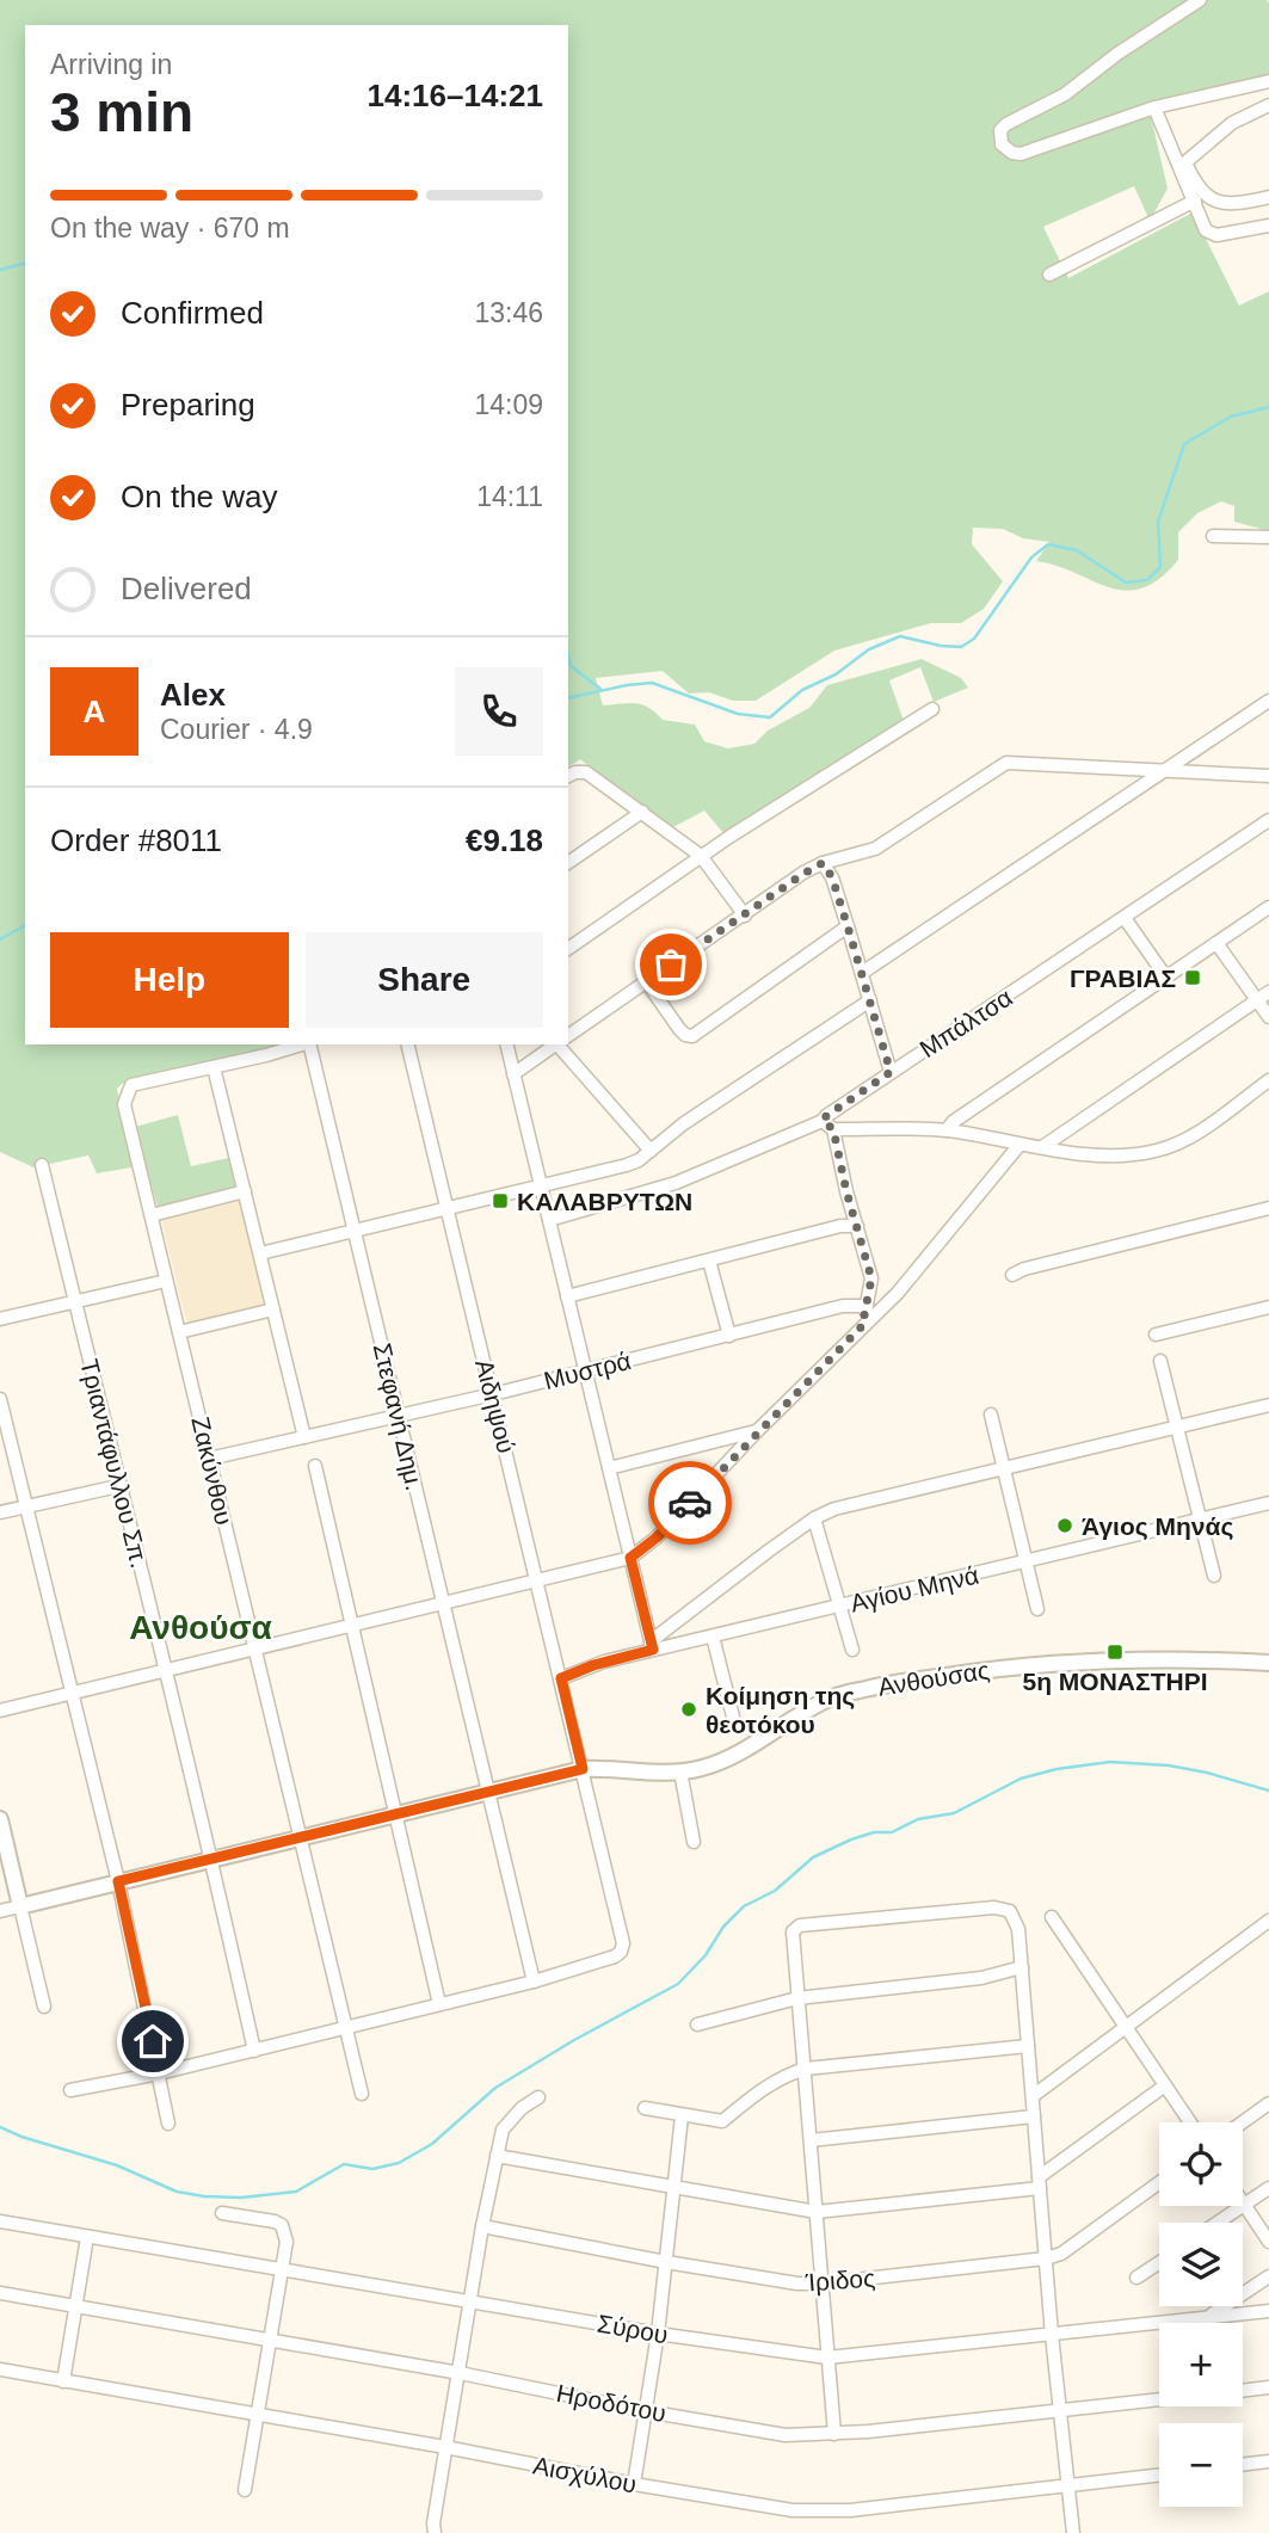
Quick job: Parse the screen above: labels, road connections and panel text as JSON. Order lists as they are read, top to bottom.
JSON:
{
  "streets": {
    "street": [
      "Μπάλτσα",
      "Μυστρά",
      "Αιδηψού",
      "Στεφανή Δημ.",
      "Τριαντάφυλλου Σπ.",
      "Ζακύνθου",
      "Αγίου Μηνά",
      "Ανθούσας",
      "Ίριδος",
      "Σύρου",
      "Ηροδότου",
      "Αισχύλου"
    ]
  },
  "crossings": [
    ["Μυστρά", "Αιδηψού"],
    ["Μυστρά", "Στεφανή Δημ."],
    ["Μυστρά", "Ζακύνθου"],
    ["Αιδηψού", "Στεφανή Δημ."],
    ["Αιδηψού", "Αγίου Μηνά"],
    ["Αιδηψού", "Ανθούσας"],
    ["Στεφανή Δημ.", "Ανθούσας"],
    ["Τριαντάφυλλου Σπ.", "Ανθούσας"],
    ["Ζακύνθου", "Ανθούσας"]
  ],
  "districts": ["Ανθούσα"],
  "places": {
    "transit": ["ΓΡΑΒΙΑΣ", "ΚΑΛΑΒΡΥΤΩΝ", "5η ΜΟΝΑΣΤΗΡΙ"],
    "other": ["Άγιος Μηνάς", "Κοίμηση της θεοτόκου"]
  },
  "page": {
    "heading": ["3 min", "Arriving in", "14:16–14:21"],
    "panel": [
      "Alex",
      "Courier · 4.9",
      "Order #8011",
      "€9.18"
    ],
    "bar": "On the way · 670 m",
    "list": [
      ["Confirmed", "13:46"],
      ["Preparing", "14:09"],
      ["On the way", "14:11"],
      "Delivered"
    ],
    "round": "A",
    "buttons": ["Help", "Share"],
    "map_buttons": ["+", "−"]
  }
}
